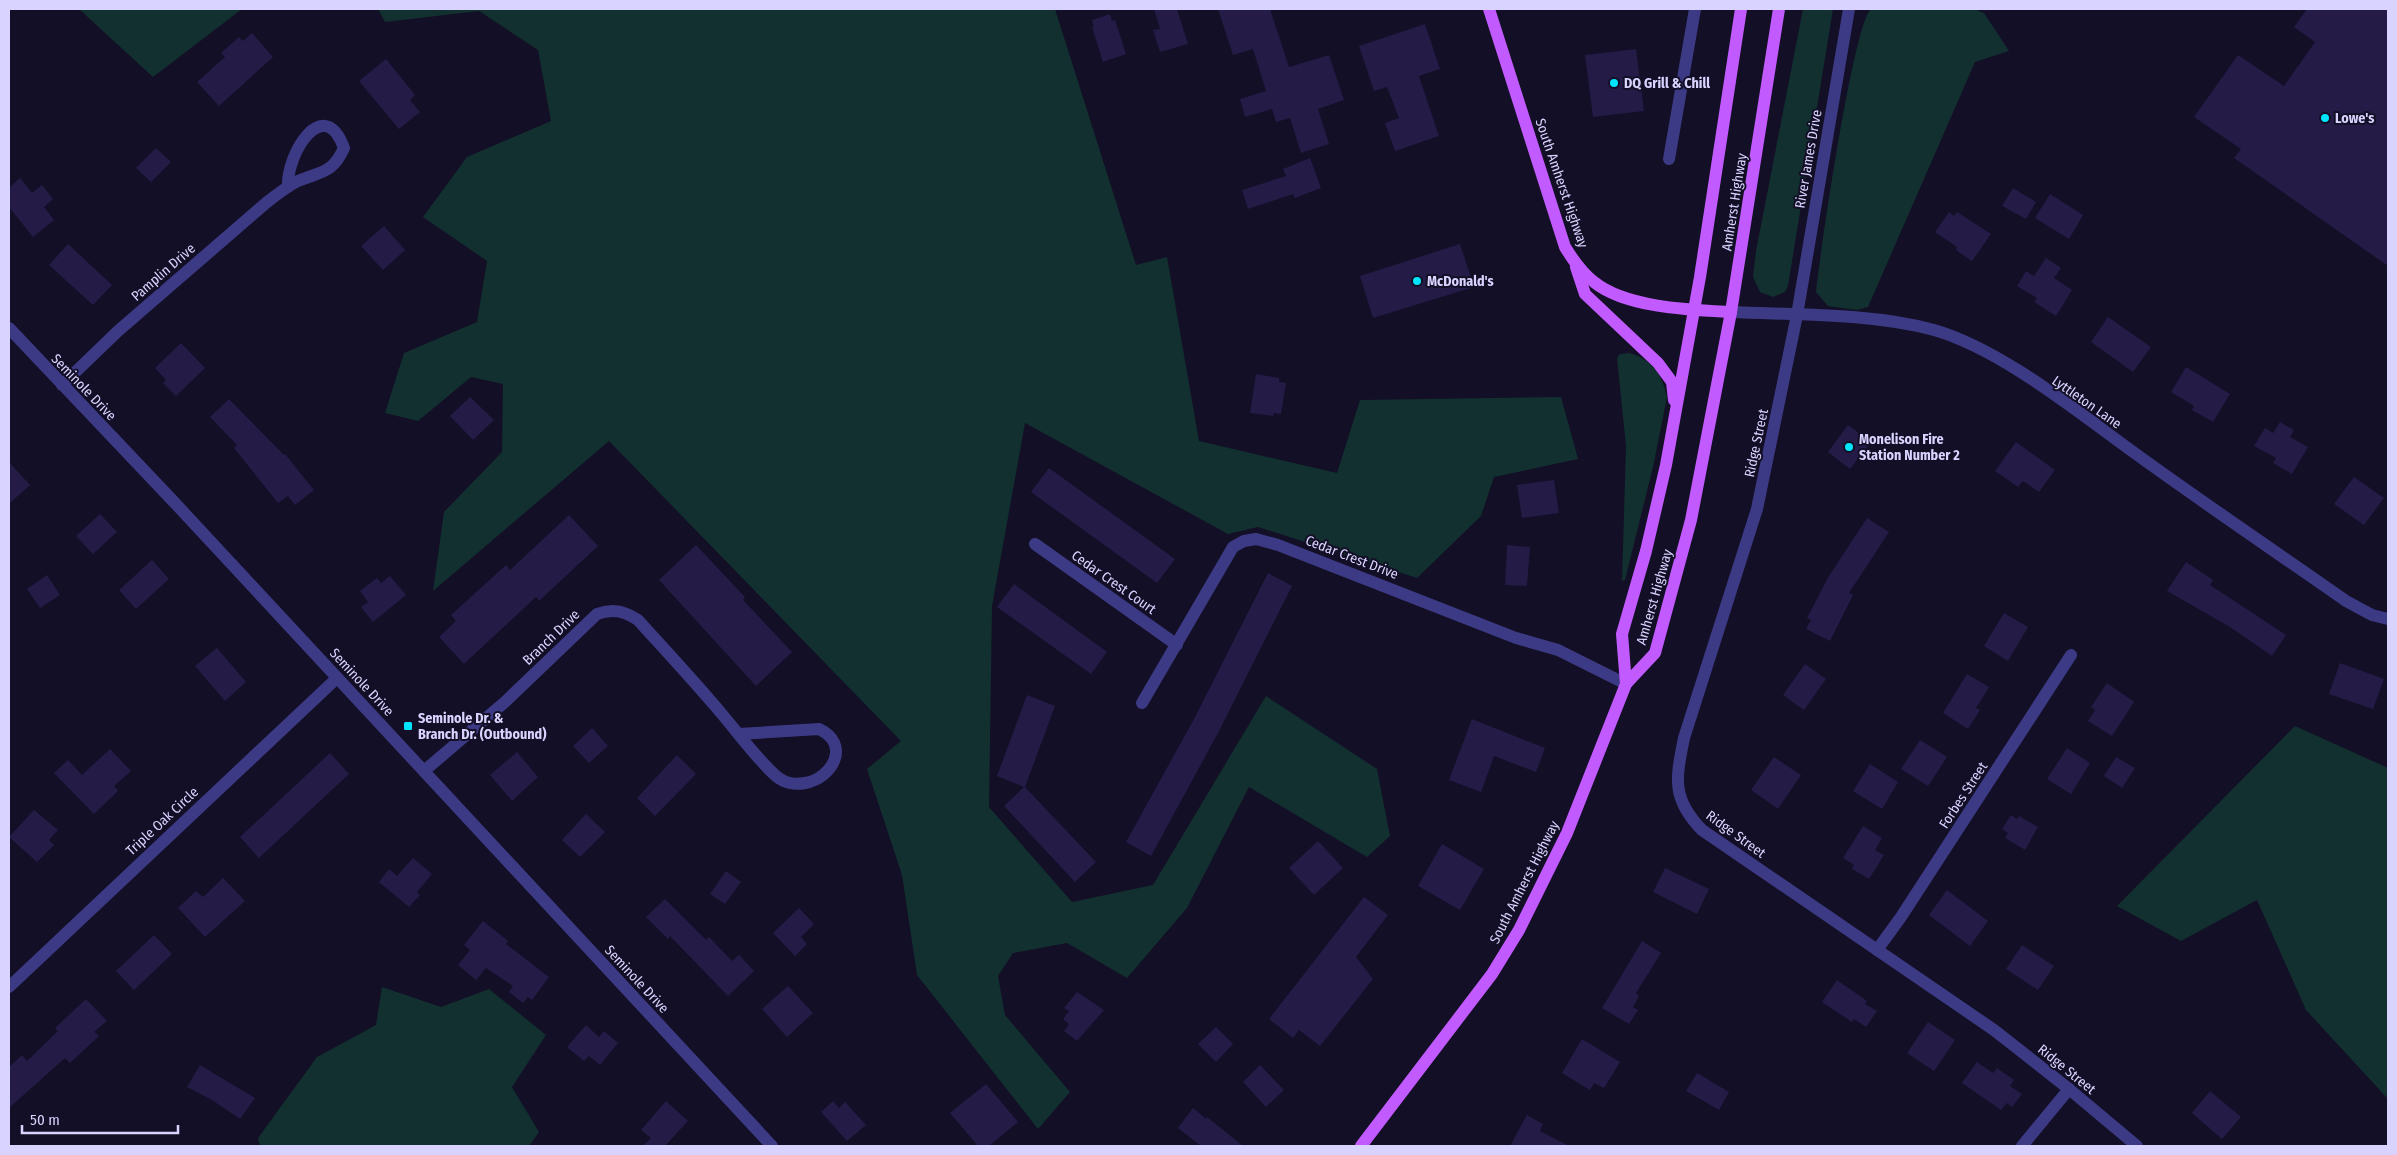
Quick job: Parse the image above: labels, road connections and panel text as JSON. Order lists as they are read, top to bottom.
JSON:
{
  "streets": {
    "main road": ["South Amherst Highway", "Amherst Highway"],
    "street": [
      "River James Drive",
      "Pamplin Drive",
      "Seminole Drive",
      "Lyttleton Lane",
      "Ridge Street",
      "Cedar Crest Drive",
      "Cedar Crest Court",
      "Branch Drive",
      "Forbes Street",
      "Triple Oak Circle"
    ]
  },
  "crossings": [
    ["River James Drive", "Lyttleton Lane"],
    ["River James Drive", "Ridge Street"],
    ["South Amherst Highway", "Amherst Highway"],
    ["South Amherst Highway", "Lyttleton Lane"],
    ["South Amherst Highway", "Cedar Crest Drive"],
    ["Amherst Highway", "Lyttleton Lane"],
    ["Amherst Highway", "Cedar Crest Drive"],
    ["Pamplin Drive", "Seminole Drive"],
    ["Seminole Drive", "Branch Drive"],
    ["Seminole Drive", "Triple Oak Circle"],
    ["Lyttleton Lane", "Ridge Street"],
    ["Ridge Street", "Forbes Street"],
    ["Cedar Crest Drive", "Cedar Crest Court"]
  ],
  "places": {
    "other": [
      "DQ Grill & Chill",
      "Lowe's",
      "McDonald's",
      "Monelison Fire Station Number 2"
    ],
    "transit": ["Seminole Dr. & Branch Dr. (Outbound)"]
  },
  "scale_bar": "50 m"
}
